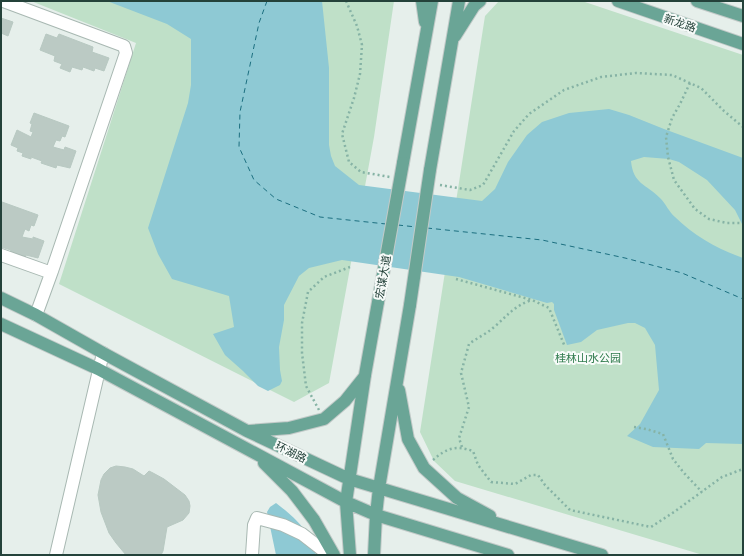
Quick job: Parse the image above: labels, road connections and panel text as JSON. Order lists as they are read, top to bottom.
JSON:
{
  "streets": {
    "main road": ["新龙路", "宏谋大道", "环湖路"]
  },
  "crossings": [
    ["宏谋大道", "环湖路"]
  ],
  "parks": ["桂林山水公园"]
}
